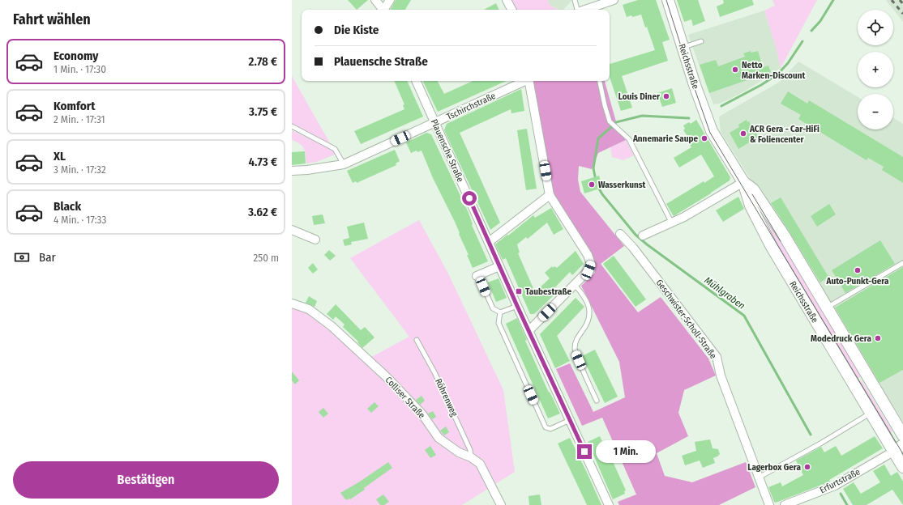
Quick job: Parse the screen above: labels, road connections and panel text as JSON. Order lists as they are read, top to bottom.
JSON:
{
  "streets": {
    "main road": ["Reichsstraße"],
    "street": [
      "Tschirchstraße",
      "Plauensche Straße",
      "Geschwister-Scholl-Straße",
      "Colliser Straße",
      "Erfurtstraße"
    ],
    "lane": ["Röhrenweg"]
  },
  "crossings": [
    ["Reichsstraße", "Erfurtstraße"],
    ["Tschirchstraße", "Plauensche Straße"],
    ["Colliser Straße", "Röhrenweg"]
  ],
  "water": ["Mühlgraben"],
  "places": {
    "other": [
      "Netto Marken-Discount",
      "Louis Diner",
      "ACR Gera - Car-HiFi & Foliencenter",
      "Annemarie Saupe",
      "Wasserkunst",
      "Auto-Punkt-Gera",
      "Modedruck Gera",
      "Lagerbox Gera"
    ],
    "transit": ["Taubestraße"]
  },
  "page": {
    "heading": "Fahrt wählen",
    "map_buttons": ["+", "−"],
    "banner": ["Die Kiste", "Plauensche Straße"],
    "list": [
      {
        "name": "Economy",
        "note": "1 Min. · 17:30",
        "value": "2.78 €"
      },
      {
        "name": "Komfort",
        "note": "2 Min. · 17:31",
        "value": "3.75 €"
      },
      {
        "name": "XL",
        "note": "3 Min. · 17:32",
        "value": "4.73 €"
      },
      {
        "name": "Black",
        "note": "4 Min. · 17:33",
        "value": "3.62 €"
      }
    ],
    "pay": ["Bar", "250 m"],
    "bubble": "1 Min.",
    "buttons": "Bestätigen"
  }
}
